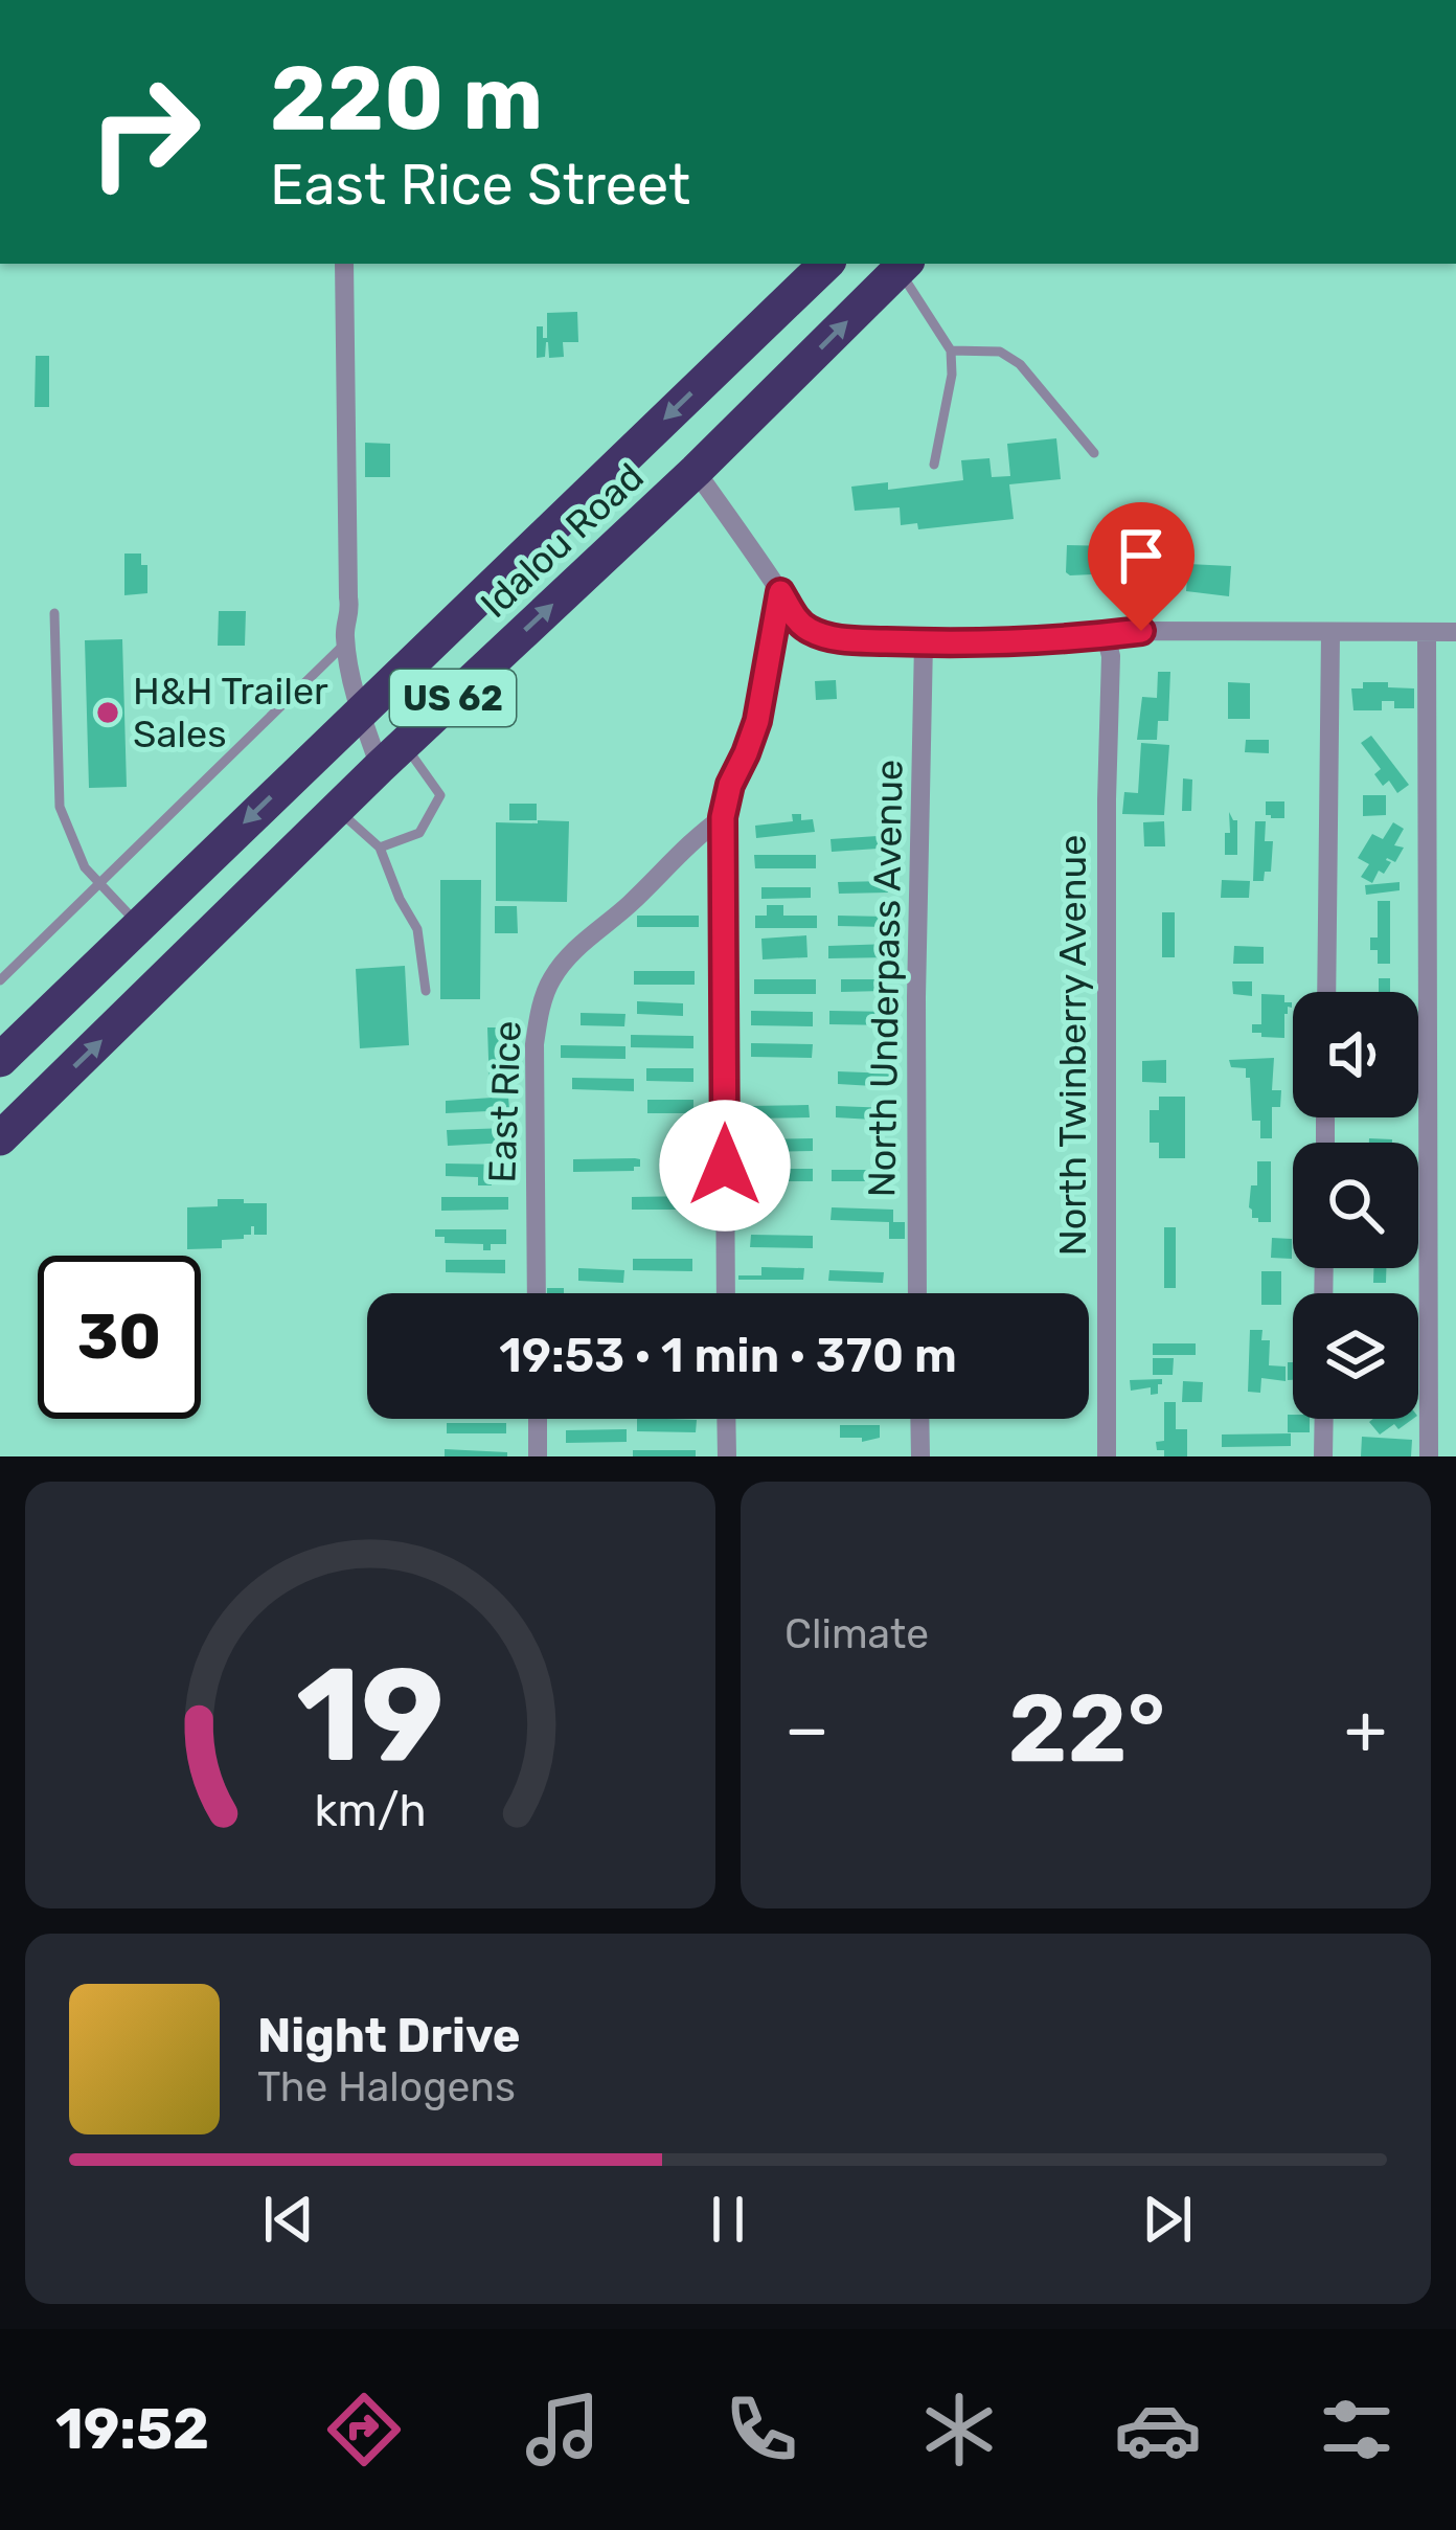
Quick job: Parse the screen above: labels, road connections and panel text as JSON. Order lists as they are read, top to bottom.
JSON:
{
  "streets": {
    "highway": ["Idalou Road", "US 62"],
    "street": ["North Underpass Avenue", "North Twinberry Avenue", "East Rice"]
  },
  "places": ["H&H Trailer Sales"],
  "page": {
    "turn": ["220 m", "East Rice Street"],
    "limit": "30",
    "trip": "19:53 · 1 min · 370 m",
    "tile": "Climate",
    "heat": ["−", "22°", "+"],
    "song": ["Night Drive", "The Halogens"],
    "tabs": "19:52",
    "gauge": ["19", "km/h"]
  }
}
